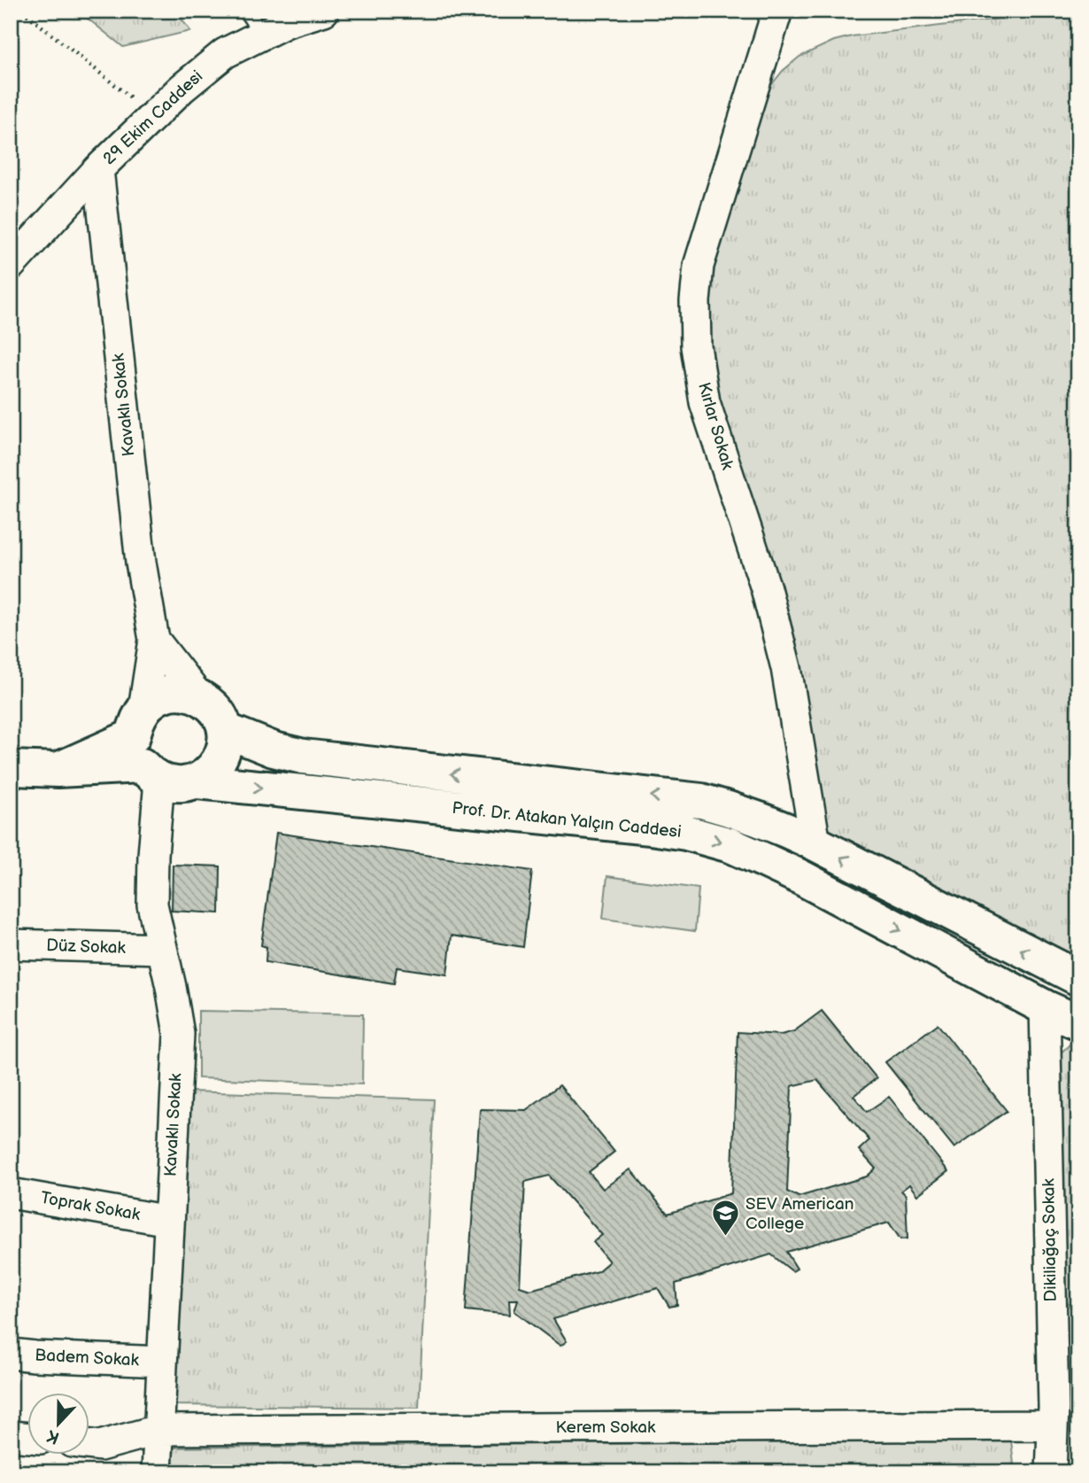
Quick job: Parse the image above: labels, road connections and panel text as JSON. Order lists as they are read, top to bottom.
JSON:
{
  "streets": {
    "main road": ["Prof. Dr. Atakan Yalçın Caddesi"],
    "street": [
      "29 Ekim Caddesi",
      "Kavaklı Sokak",
      "Kırlar Sokak",
      "Düz Sokak",
      "Toprak Sokak",
      "Dikiliağaç Sokak",
      "Badem Sokak",
      "Kerem Sokak"
    ]
  },
  "crossings": [
    ["29 Ekim Caddesi", "Kavaklı Sokak"],
    ["Kavaklı Sokak", "Prof. Dr. Atakan Yalçın Caddesi"],
    ["Kavaklı Sokak", "Düz Sokak"],
    ["Kavaklı Sokak", "Toprak Sokak"],
    ["Kavaklı Sokak", "Badem Sokak"],
    ["Kavaklı Sokak", "Kerem Sokak"],
    ["Kırlar Sokak", "Prof. Dr. Atakan Yalçın Caddesi"],
    ["Prof. Dr. Atakan Yalçın Caddesi", "Dikiliağaç Sokak"],
    ["Dikiliağaç Sokak", "Kerem Sokak"]
  ],
  "places": {
    "school or university": ["SEV American College"]
  },
  "north": "bottom"
}
